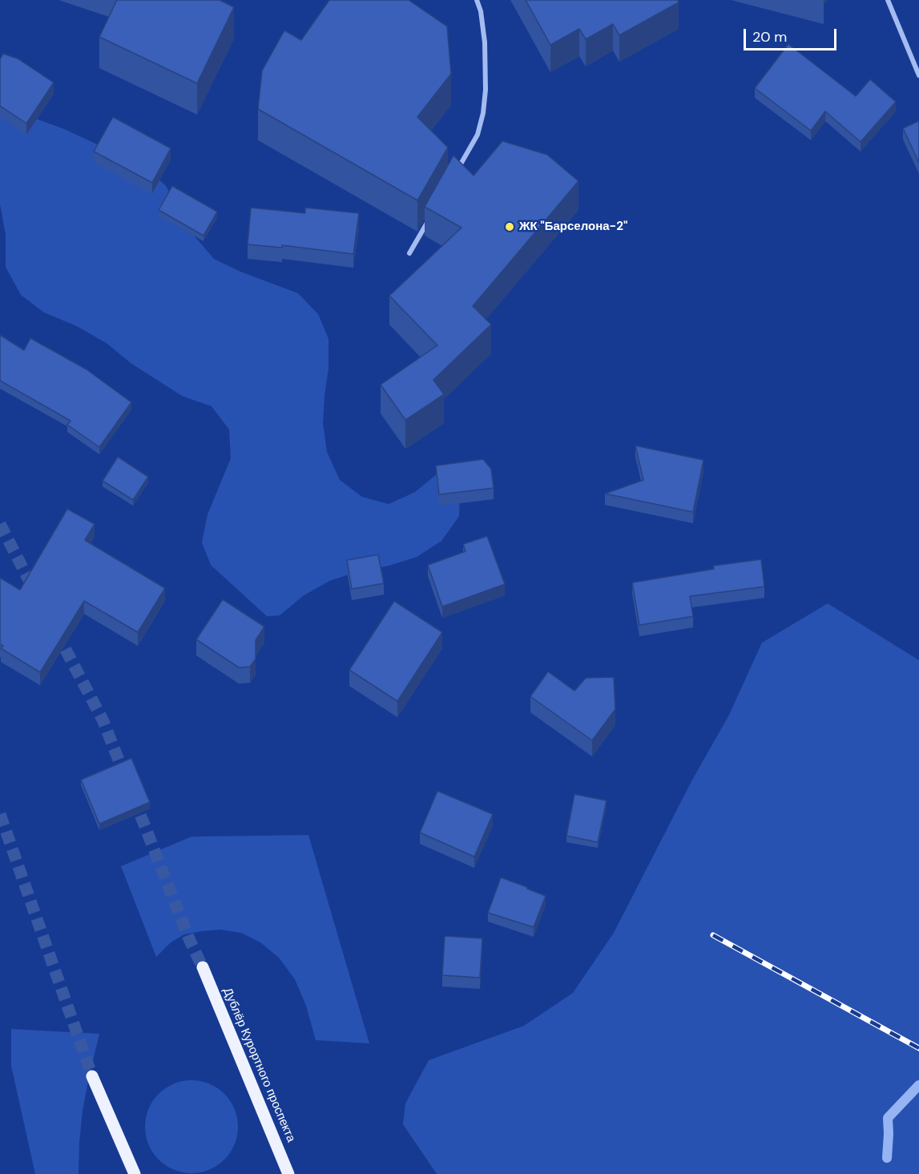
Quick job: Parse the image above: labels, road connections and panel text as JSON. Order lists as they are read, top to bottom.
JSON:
{
  "streets": {
    "main road": ["Дублёр Курортного проспекта"]
  },
  "places": ["ЖК \"Барселона-2\""],
  "scale_bar": "20 m"
}
